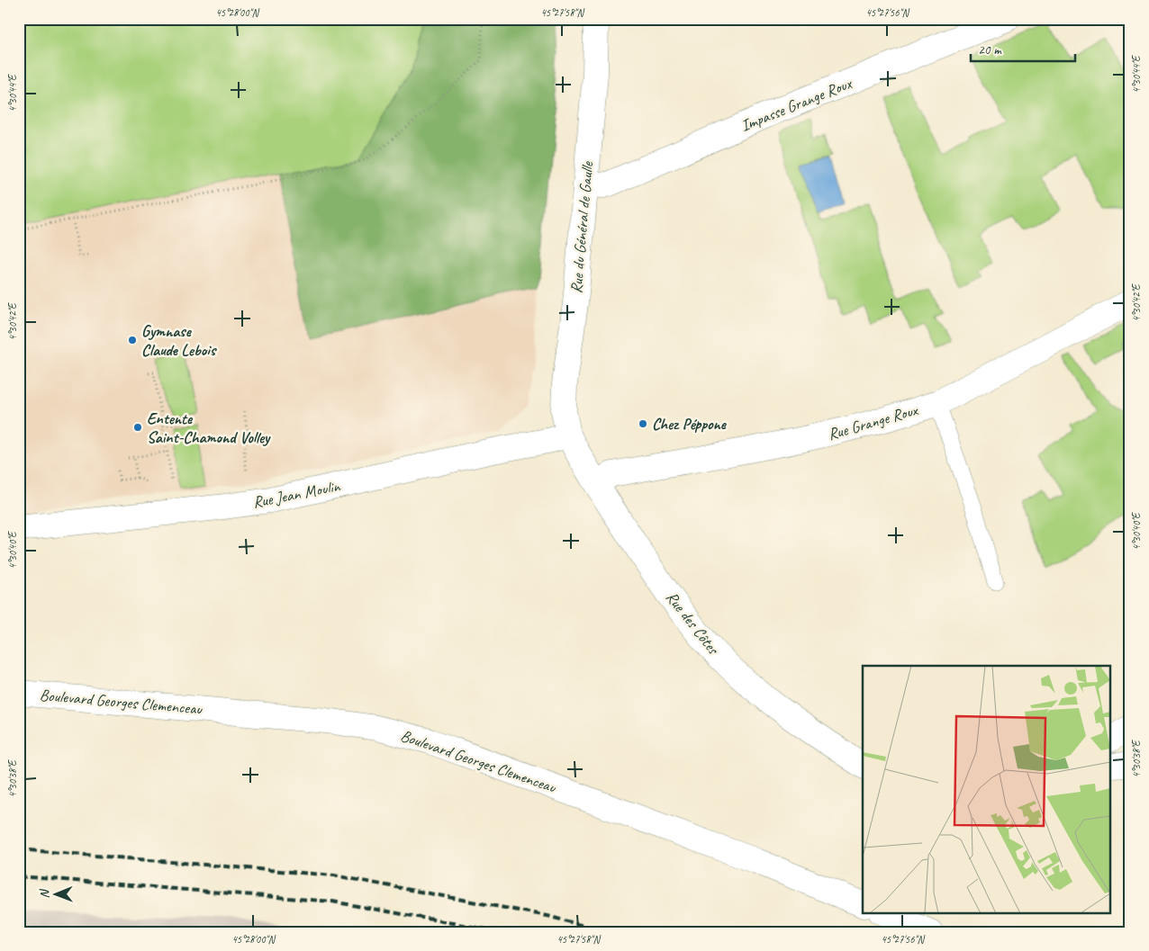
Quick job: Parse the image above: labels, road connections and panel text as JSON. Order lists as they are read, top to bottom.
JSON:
{
  "streets": {
    "street": [
      "Impasse Grange Roux",
      "Rue du Général de Gaulle",
      "Rue Grange Roux",
      "Rue Jean Moulin",
      "Rue des Côtes",
      "Boulevard Georges Clemenceau"
    ]
  },
  "crossings": [
    ["Impasse Grange Roux", "Rue du Général de Gaulle"],
    ["Rue du Général de Gaulle", "Rue Jean Moulin"],
    ["Rue du Général de Gaulle", "Rue des Côtes"],
    ["Rue Grange Roux", "Rue des Côtes"],
    ["Rue Jean Moulin", "Rue des Côtes"]
  ],
  "places": ["Gymnase Claude Lebois", "Chez Péppone", "Entente Saint-Chamond Volley"],
  "scale_bar": "20 m",
  "north": "left",
  "coordinates": [
    "45°28'00\"N",
    "45°27'58\"N",
    "45°27'56\"N",
    "4°30'44\"E",
    "4°30'42\"E",
    "4°30'40\"E",
    "4°30'38\"E"
  ]
}
